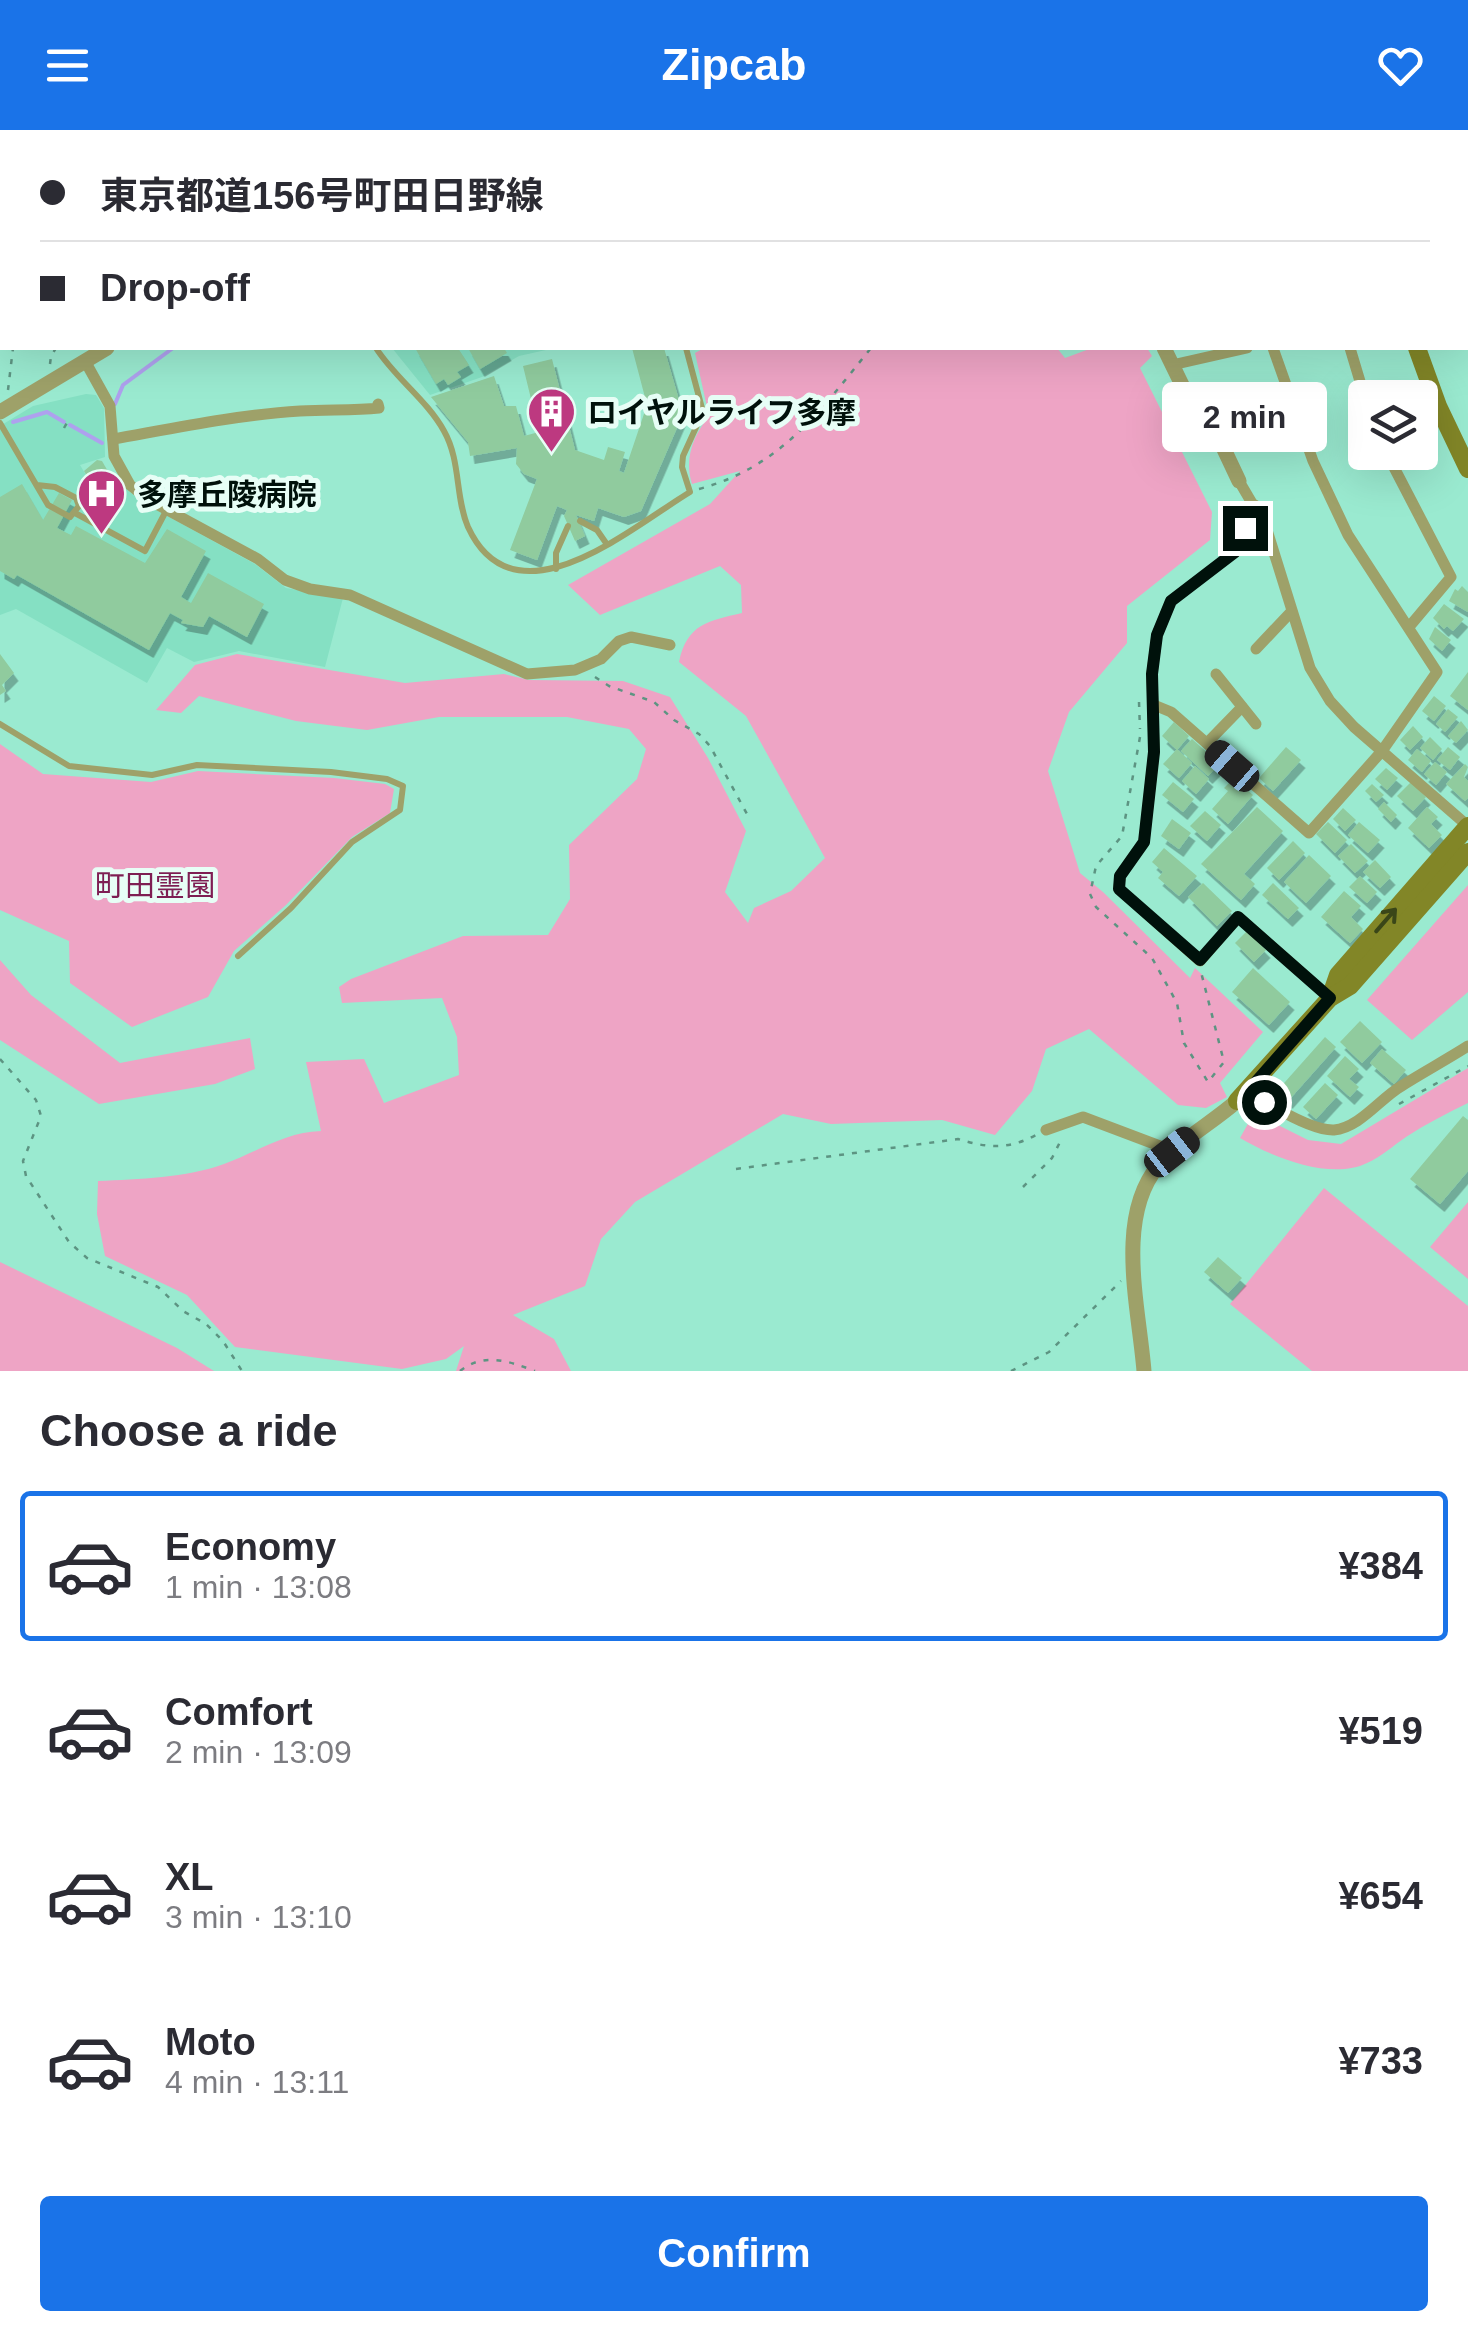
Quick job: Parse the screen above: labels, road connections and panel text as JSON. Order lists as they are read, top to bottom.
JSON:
{
  "parks": ["町田霊園"],
  "places": {
    "building": ["ロイヤルライフ多摩"],
    "hospital": ["多摩丘陵病院"]
  },
  "page": {
    "header": "Zipcab",
    "banner": ["東京都道156号町田日野線", "Drop-off"],
    "bubble": "2 min",
    "heading": "Choose a ride",
    "list": [
      {
        "name": "Economy",
        "note": "1 min · 13:08",
        "value": "¥384"
      },
      {
        "name": "Comfort",
        "note": "2 min · 13:09",
        "value": "¥519"
      },
      {
        "name": "XL",
        "note": "3 min · 13:10",
        "value": "¥654"
      },
      {
        "name": "Moto",
        "note": "4 min · 13:11",
        "value": "¥733"
      }
    ],
    "buttons": "Confirm"
  }
}
